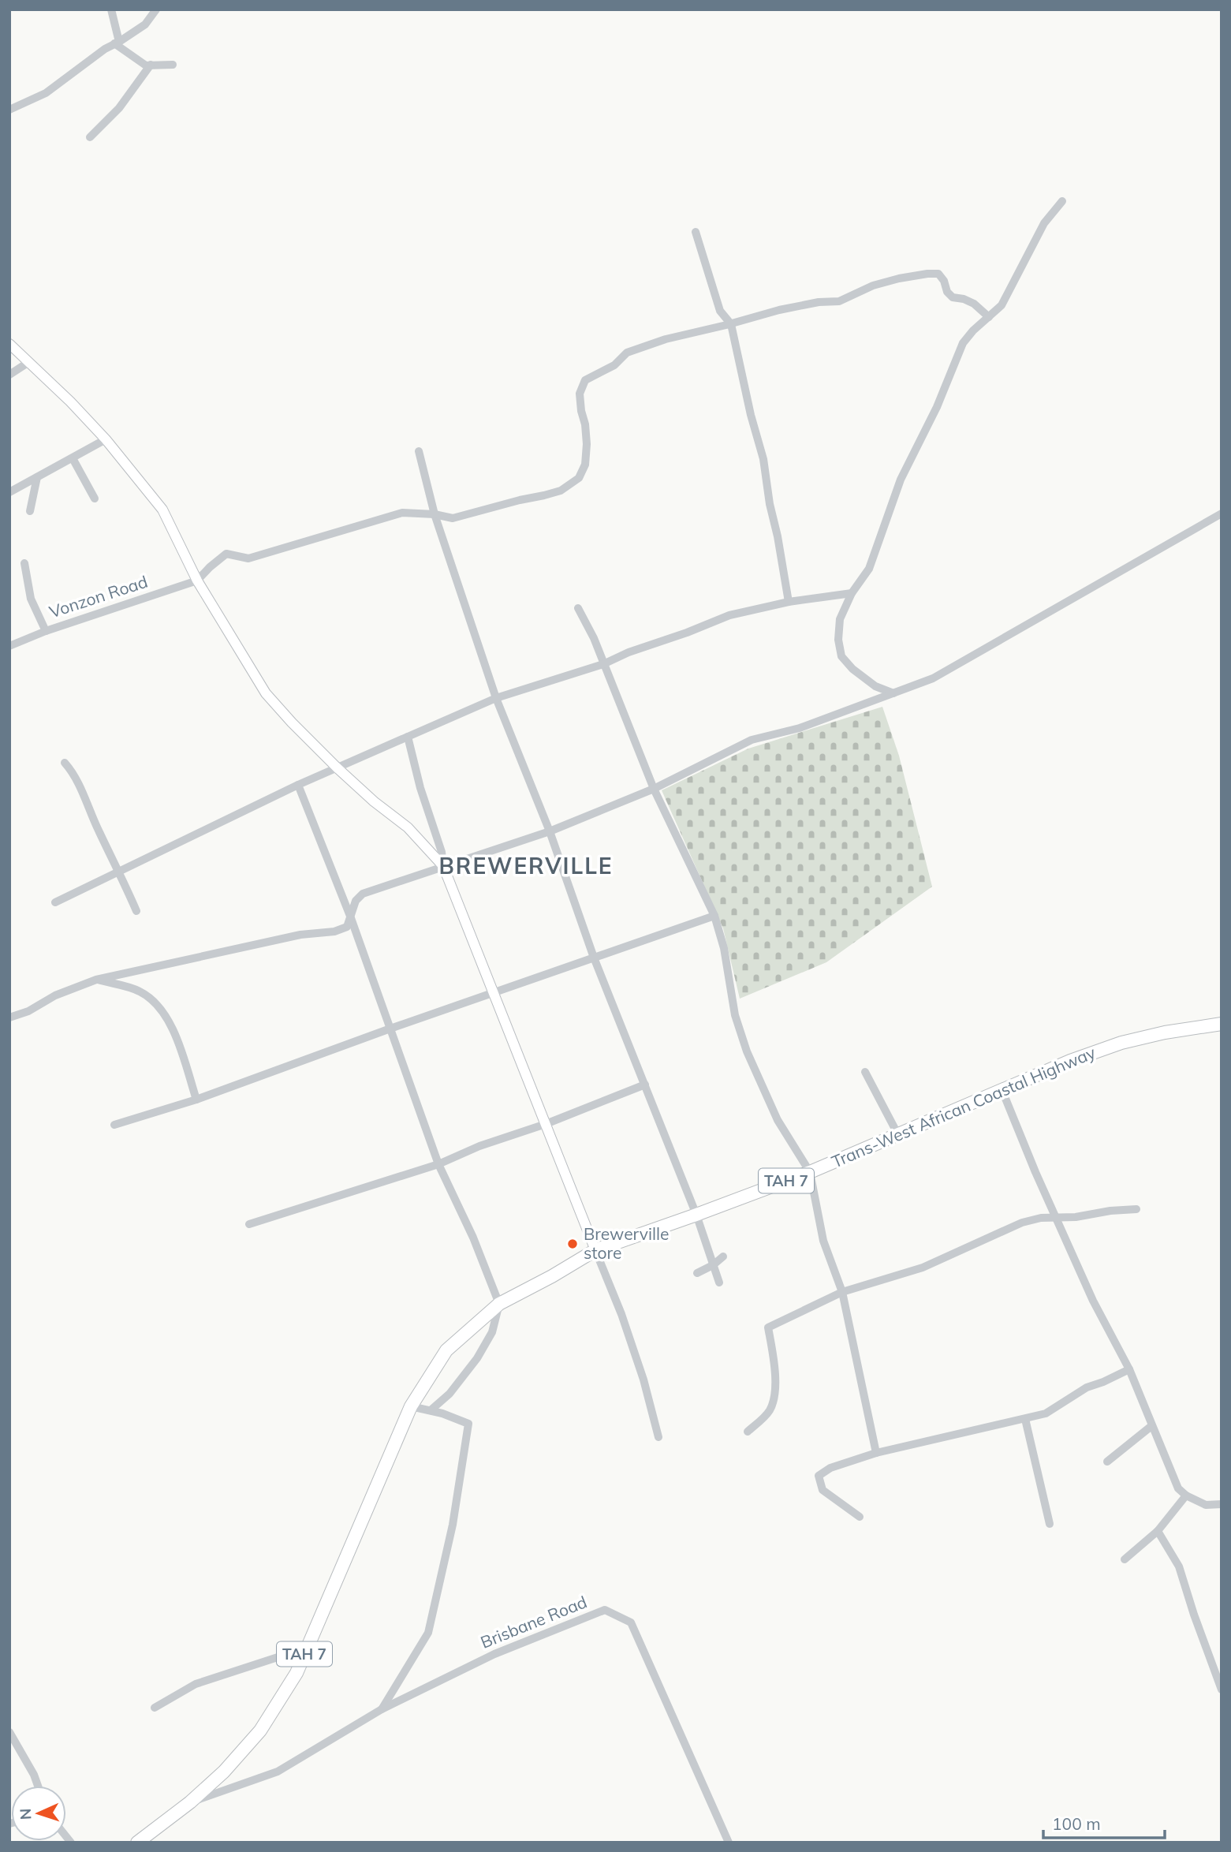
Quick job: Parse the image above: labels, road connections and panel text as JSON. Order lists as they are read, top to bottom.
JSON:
{
  "streets": {
    "highway": ["Trans-West African Coastal Highway", "TAH 7"],
    "street": ["Vonzon Road", "Brisbane Road"]
  },
  "crossings": [
    ["Trans-West African Coastal Highway", "Brisbane Road"]
  ],
  "districts": ["BREWERVILLE"],
  "places": ["Brewerville store"],
  "scale_bar": "100 m",
  "north": "left"
}
